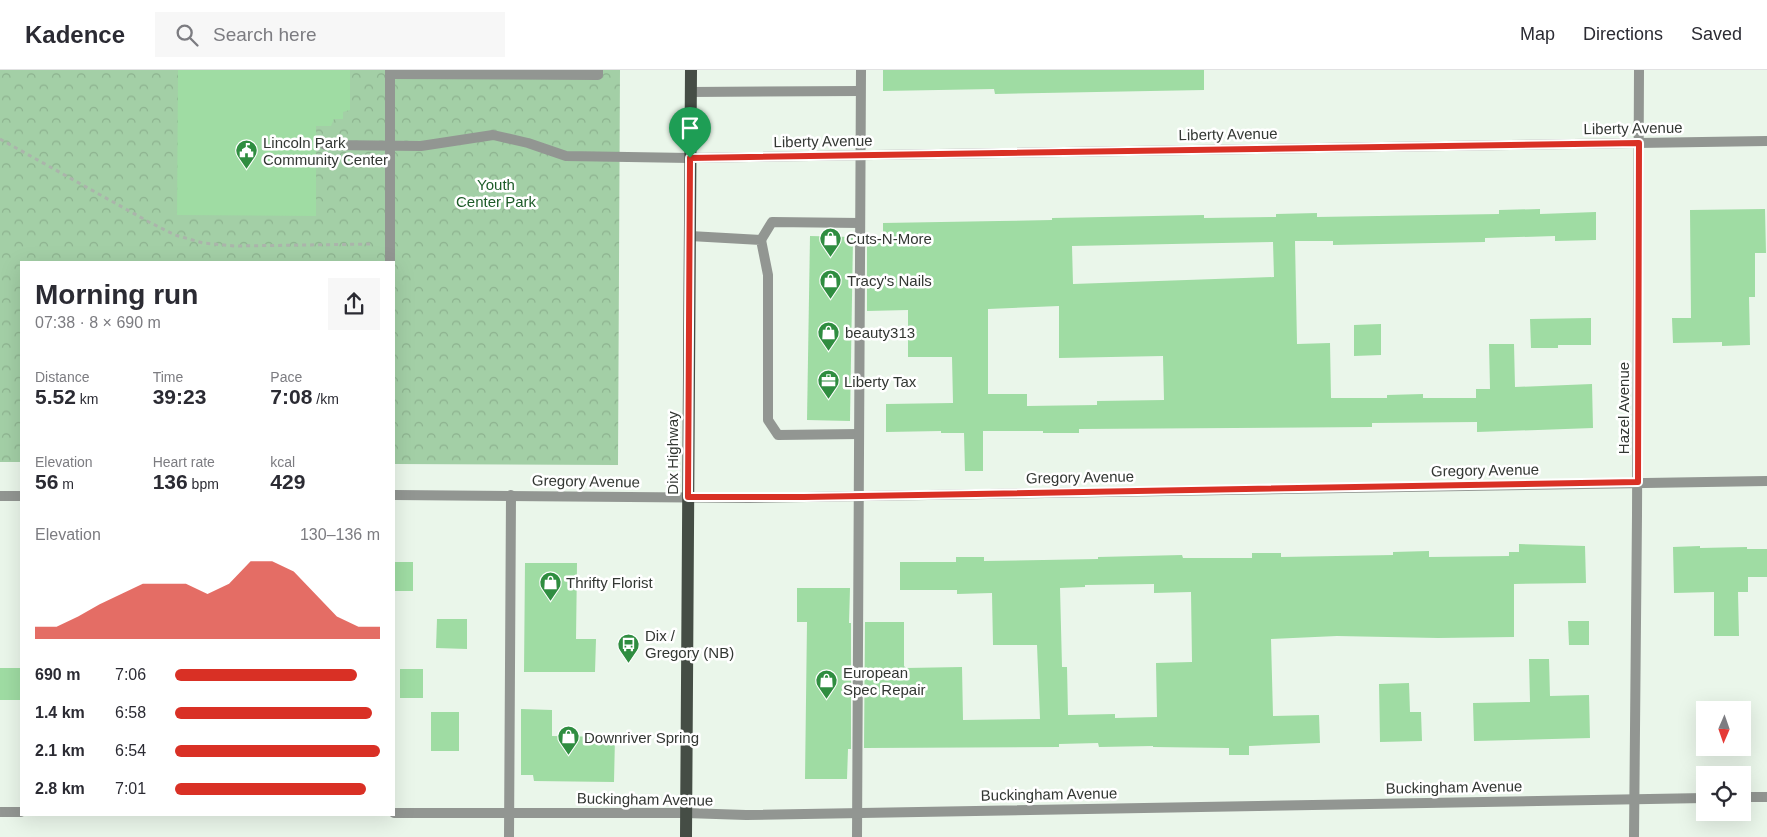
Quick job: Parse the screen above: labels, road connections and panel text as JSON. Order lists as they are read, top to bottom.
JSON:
{
  "streets": {
    "main road": ["Dix Highway"],
    "street": [
      "Liberty Avenue",
      "Hazel Avenue",
      "Gregory Avenue",
      "Buckingham Avenue"
    ]
  },
  "crossings": [
    ["Liberty Avenue", "Hazel Avenue"],
    ["Liberty Avenue", "Dix Highway"],
    ["Hazel Avenue", "Gregory Avenue"],
    ["Hazel Avenue", "Buckingham Avenue"],
    ["Dix Highway", "Gregory Avenue"],
    ["Dix Highway", "Buckingham Avenue"]
  ],
  "parks": ["Youth Center Park"],
  "places": {
    "public building": ["Lincoln Park Community Center"],
    "shop": [
      "Cuts-N-More",
      "Tracy's Nails",
      "beauty313",
      "Thrifty Florist",
      "European Spec Repair",
      "Downriver Spring"
    ],
    "office": ["Liberty Tax"],
    "bus stop": ["Dix / Gregory (NB)"]
  },
  "north": "bottom",
  "page": {
    "header": "Kadence",
    "search": "Search here",
    "nav": ["Map", "Directions", "Saved"],
    "heading": ["Morning run", "07:38 · 8 × 690 m"],
    "stats": [
      ["Distance", "5.52 km"],
      ["Time", "39:23"],
      ["Pace", "7:08 /km"],
      ["Elevation", "56 m"],
      ["Heart rate", "136 bpm"],
      ["kcal", "429"]
    ],
    "chart": ["Elevation", "130–136 m"],
    "list": [
      {
        "name": "690 m",
        "note": "7:06"
      },
      {
        "name": "1.4 km",
        "note": "6:58"
      },
      {
        "name": "2.1 km",
        "note": "6:54"
      },
      {
        "name": "2.8 km",
        "note": "7:01"
      }
    ]
  }
}
